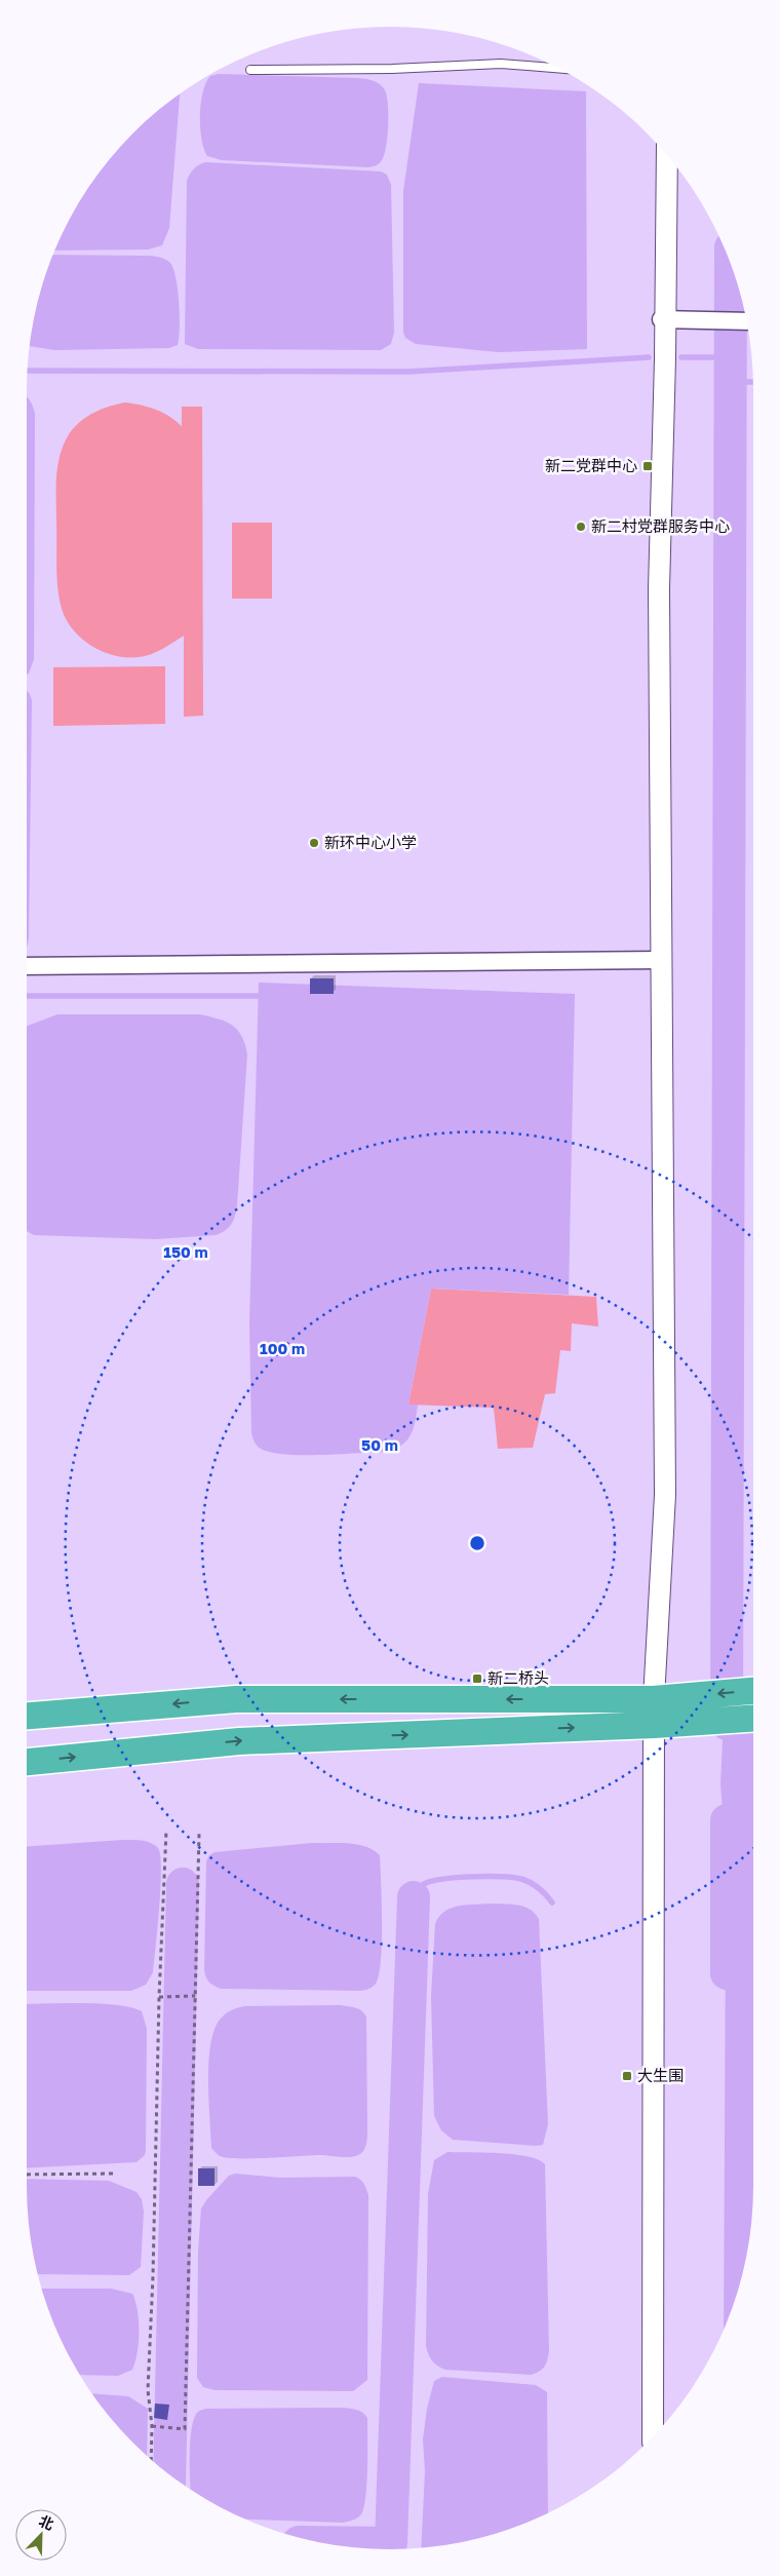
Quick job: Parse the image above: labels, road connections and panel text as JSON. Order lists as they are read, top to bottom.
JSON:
{
  "places": {
    "transit": ["新二党群中心", "新二桥头", "大生围"],
    "other": ["新二村党群服务中心", "新环中心小学"]
  },
  "north": "top right",
  "rings": ["150 m", "100 m", "50 m"]
}
